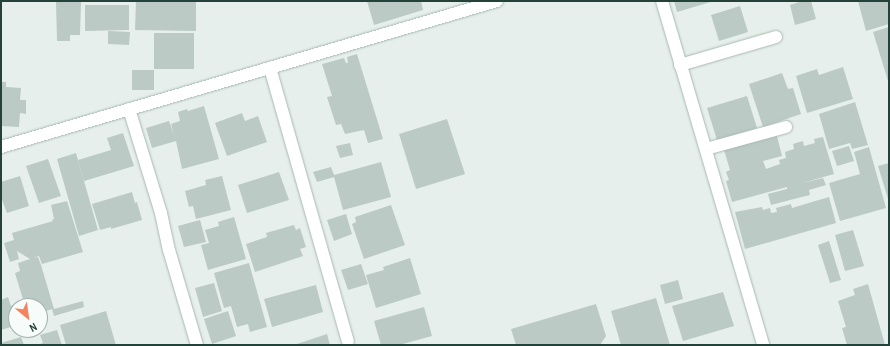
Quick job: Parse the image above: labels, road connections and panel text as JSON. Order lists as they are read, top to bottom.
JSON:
{
  "north": "bottom right"
}
